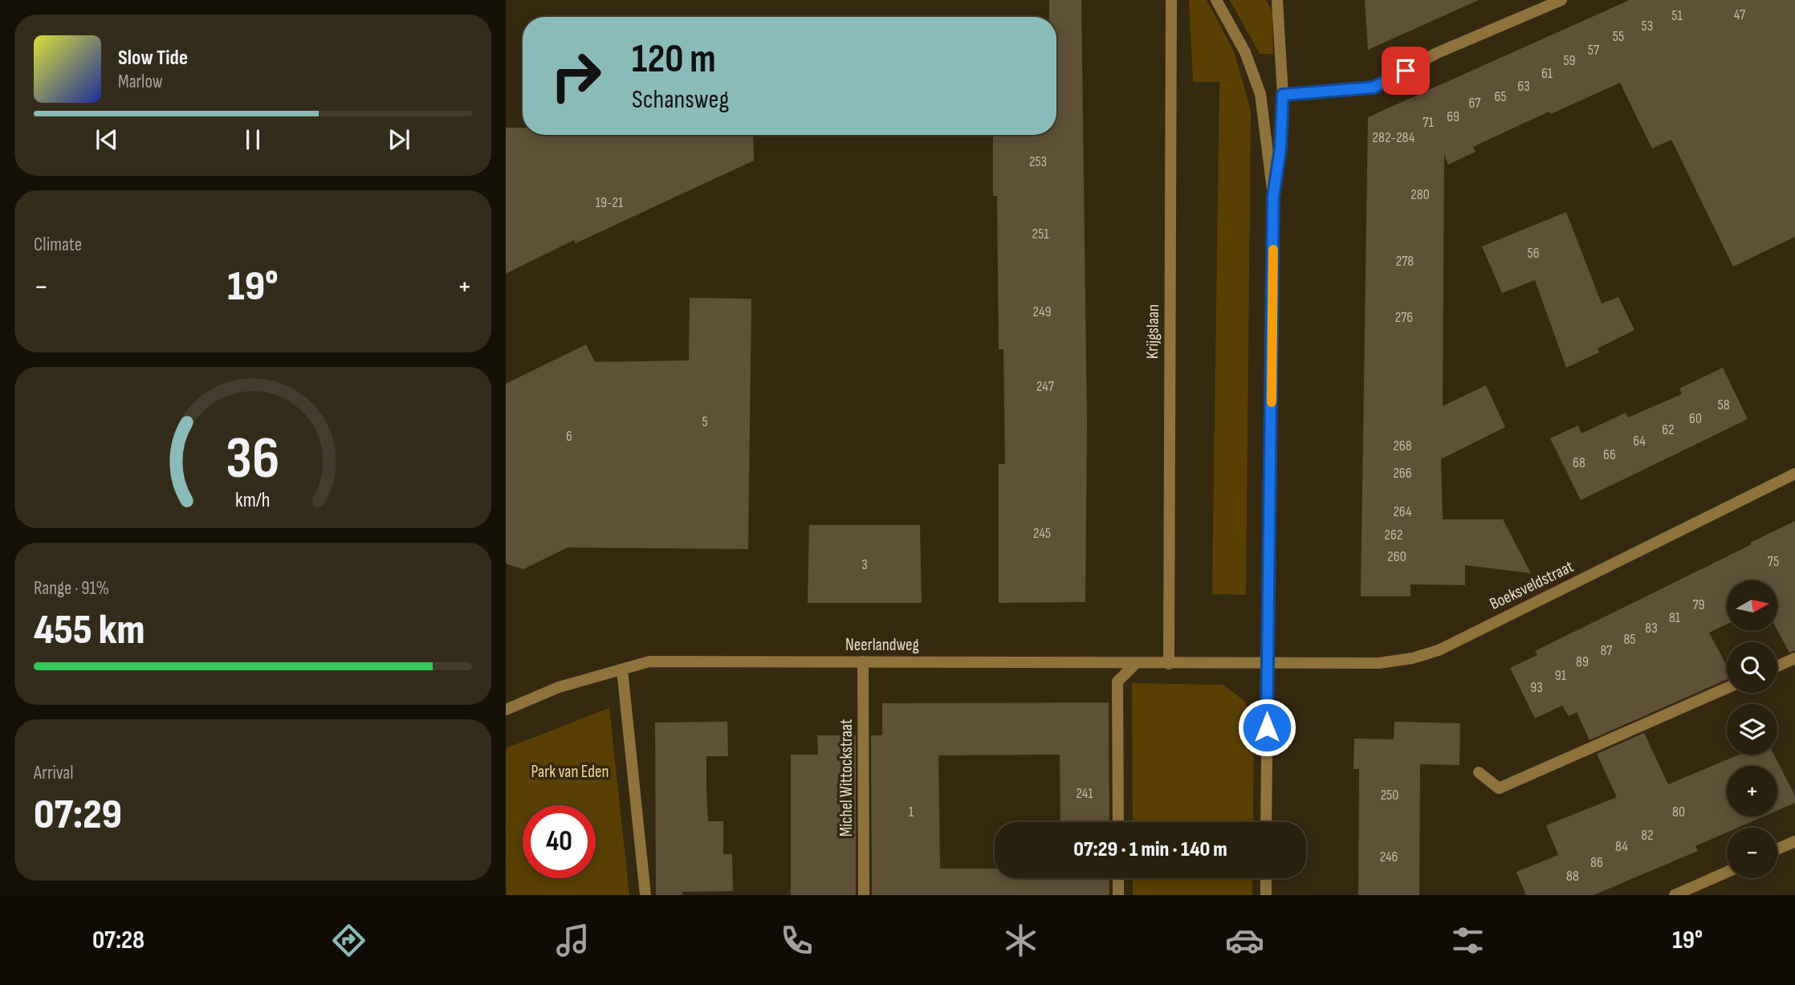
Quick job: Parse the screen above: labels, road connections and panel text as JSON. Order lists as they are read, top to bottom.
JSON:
{
  "streets": {
    "street": [
      "Krijgslaan",
      "Boeksveldstraat",
      "Neerlandweg",
      "Michel Wittockstraat"
    ]
  },
  "crossings": [
    ["Krijgslaan", "Neerlandweg"],
    ["Boeksveldstraat", "Neerlandweg"],
    ["Neerlandweg", "Michel Wittockstraat"]
  ],
  "parks": ["Park van Eden"],
  "house_numbers": [
    "47",
    "51",
    "53",
    "55",
    "57",
    "59",
    "61",
    "63",
    "65",
    "67",
    "69",
    "71",
    "282-284",
    "253",
    "280",
    "19-21",
    "251",
    "56",
    "278",
    "249",
    "276",
    "247",
    "58",
    "60",
    "5",
    "62",
    "6",
    "64",
    "268",
    "66",
    "68",
    "266",
    "264",
    "245",
    "262",
    "260",
    "75",
    "3",
    "79",
    "81",
    "83",
    "85",
    "87",
    "89",
    "91",
    "93",
    "241",
    "250",
    "1",
    "80",
    "82",
    "84",
    "246",
    "86",
    "88"
  ],
  "north": "right",
  "page": {
    "turn": ["120 m", "Schansweg"],
    "song": ["Slow Tide", "Marlow"],
    "tile": [
      "Climate",
      ["Range · 91%", "455 km"],
      ["Arrival", "07:29"]
    ],
    "heat": ["−", "19°", "+"],
    "map_buttons": ["+", "−"],
    "limit": "40",
    "trip": "07:29 · 1 min · 140 m",
    "tabs": ["07:28", "19°"],
    "gauge": ["36", "km/h"]
  }
}
